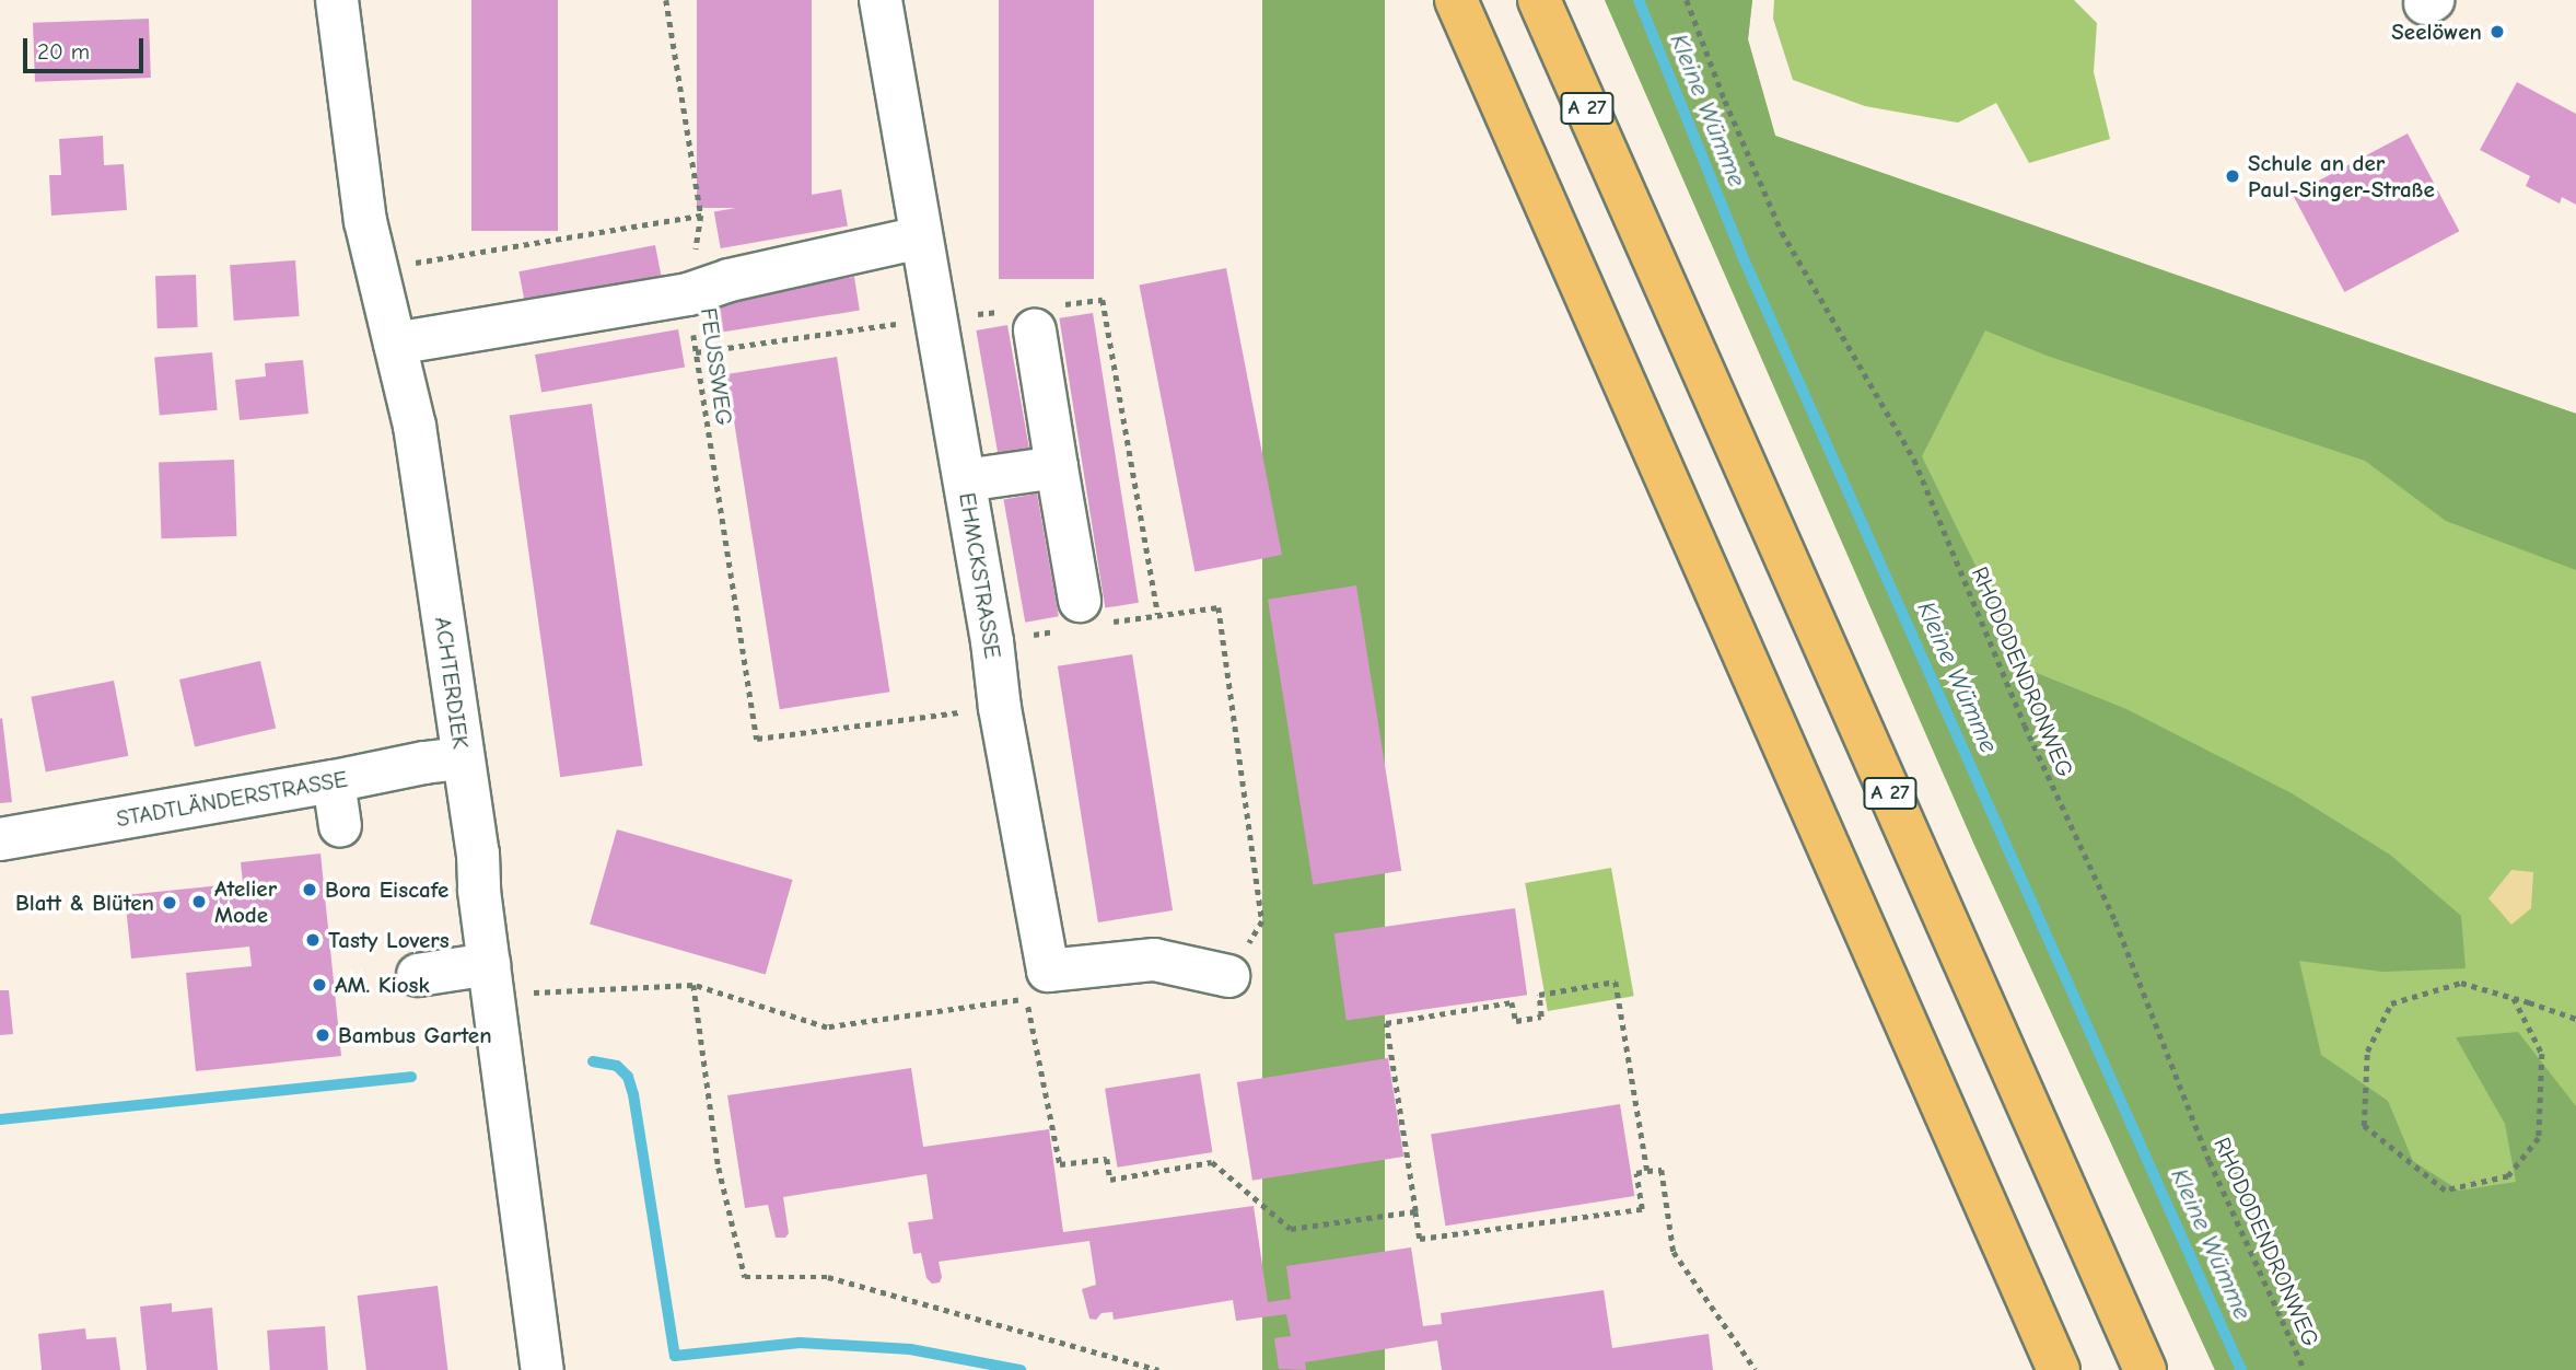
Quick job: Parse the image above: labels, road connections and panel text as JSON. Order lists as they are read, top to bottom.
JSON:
{
  "streets": {
    "highway": ["A 27"],
    "street": ["EHMCKSTRASSE", "ACHTERDIEK", "STADTLÄNDERSTRASSE"],
    "path": ["FEUSSWEG", "RHODODENDRONWEG"]
  },
  "crossings": [
    ["FEUSSWEG", "EHMCKSTRASSE"],
    ["ACHTERDIEK", "STADTLÄNDERSTRASSE"]
  ],
  "water": ["Kleine Wümme"],
  "places": [
    "Seelöwen",
    "Schule an der Paul-Singer-Straße",
    "Bora Eiscafe",
    "Atelier Mode",
    "Blatt & Blüten",
    "Tasty Lovers",
    "AM. Kiosk",
    "Bambus Garten"
  ],
  "scale_bar": "20 m"
}
